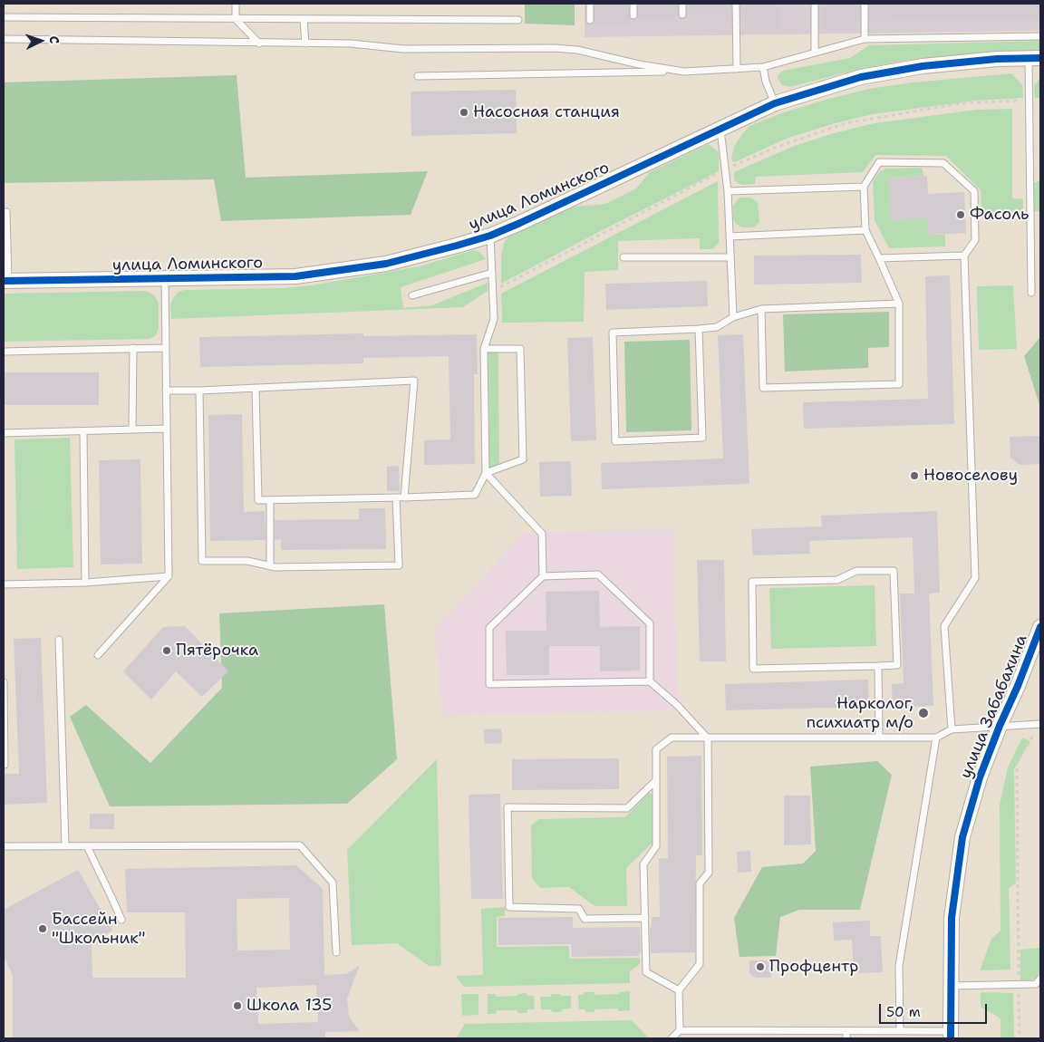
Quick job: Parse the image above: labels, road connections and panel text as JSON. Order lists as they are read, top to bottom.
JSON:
{
  "streets": {
    "street": ["улица Ломинского", "улица Забабахина"]
  },
  "places": [
    "Насосная станция",
    "Фасоль",
    "Новоселову",
    "Пятёрочка",
    "Нарколог, психиатр м/о",
    "Бассейн \"Школьник\"",
    "Профцентр",
    "Школа 135"
  ],
  "scale_bar": "50 m",
  "north": "right"
}
